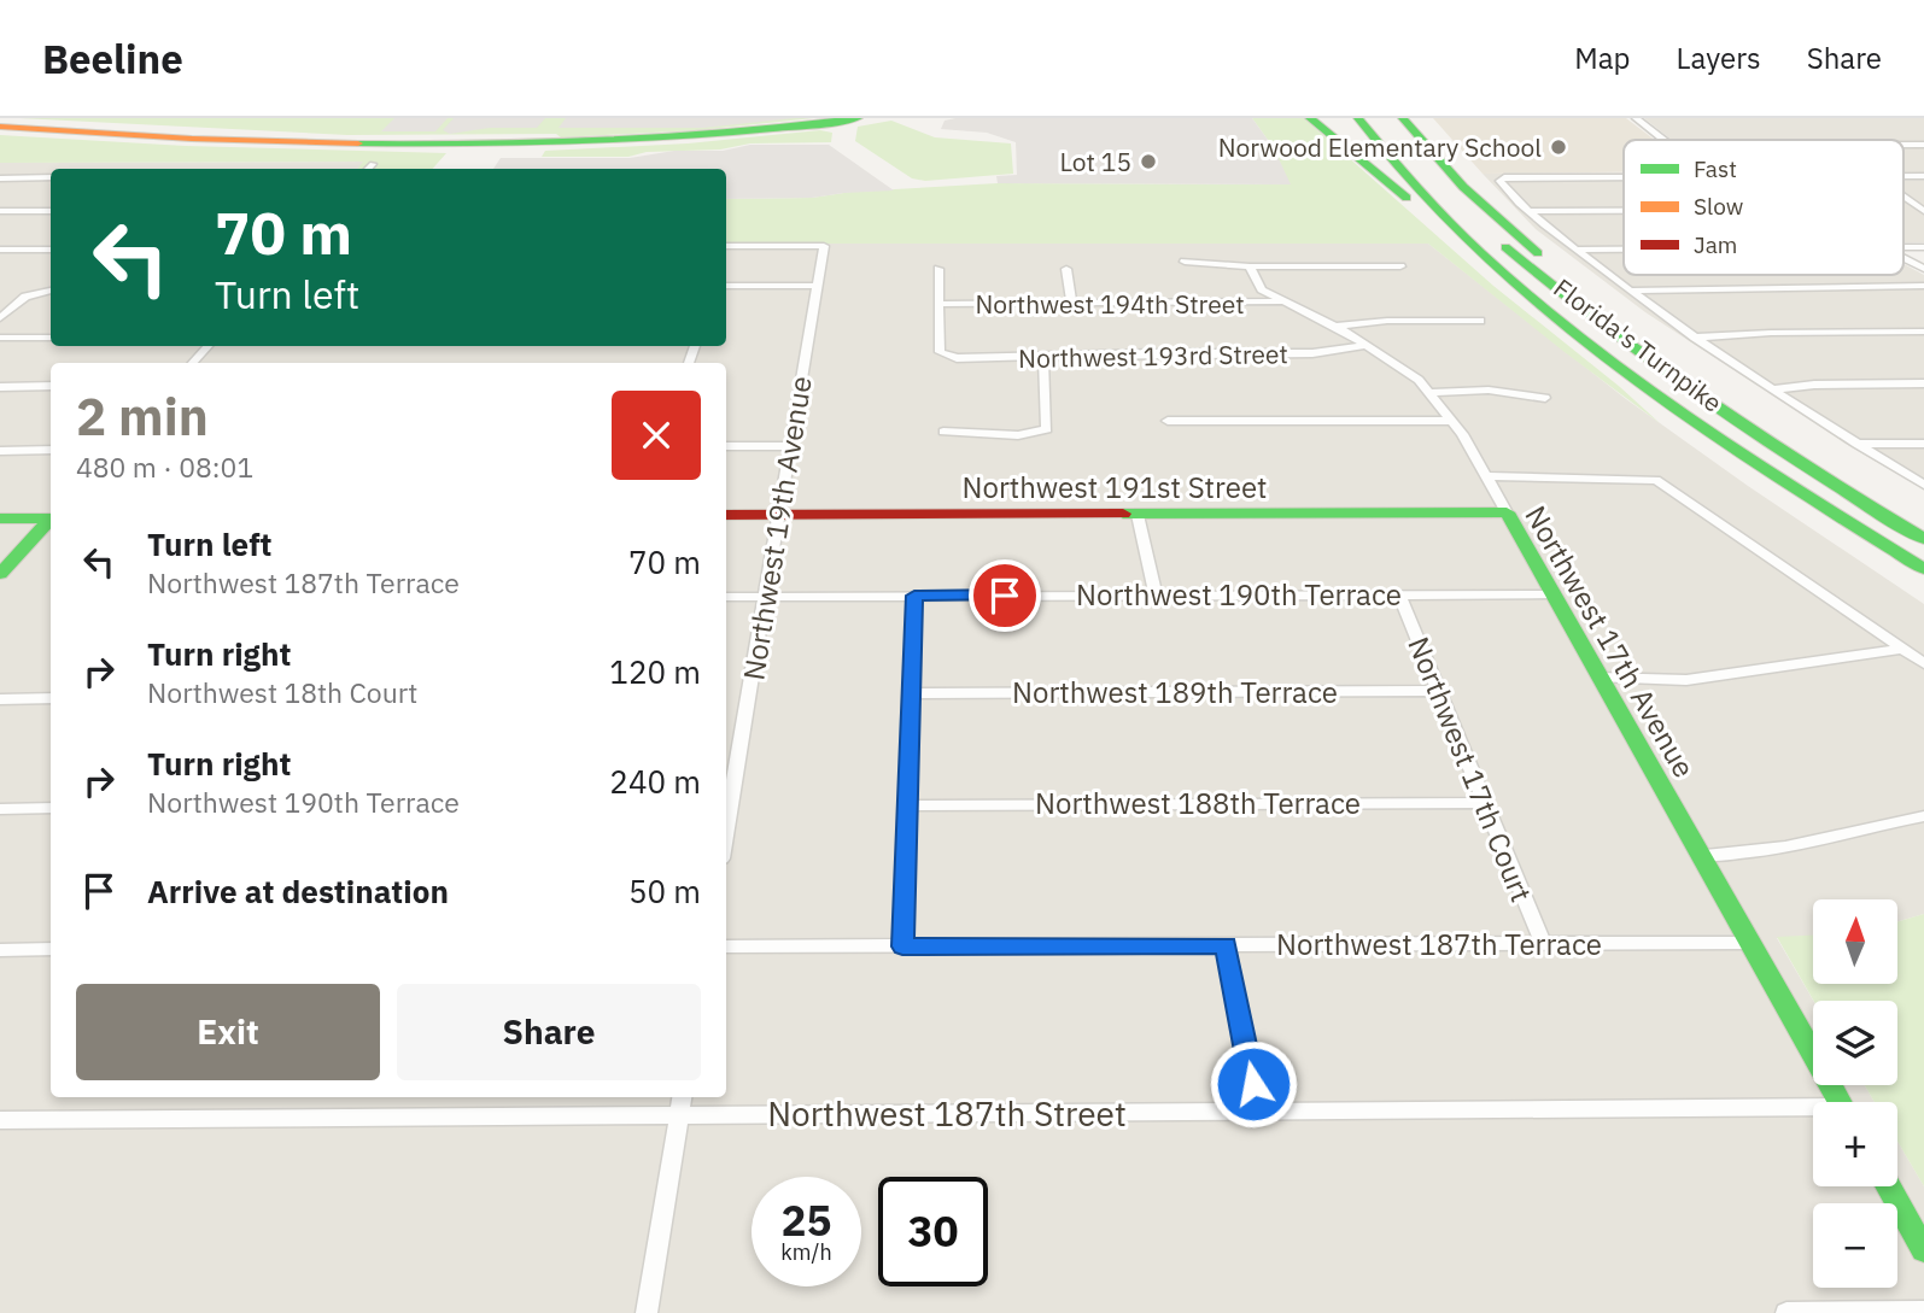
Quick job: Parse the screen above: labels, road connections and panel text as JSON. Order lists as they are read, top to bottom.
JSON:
{
  "streets": {
    "main road": ["Florida's Turnpike", "Northwest 191st Street", "Northwest 17th Avenue"],
    "street": [
      "Northwest 194th Street",
      "Northwest 193rd Street",
      "Northwest 19th Avenue",
      "Northwest 190th Terrace",
      "Northwest 189th Terrace",
      "Northwest 17th Court",
      "Northwest 188th Terrace",
      "Northwest 187th Terrace",
      "Northwest 187th Street"
    ]
  },
  "crossings": [
    ["Northwest 194th Street", "Northwest 193rd Street"],
    ["Northwest 194th Street", "Northwest 17th Avenue"],
    ["Northwest 193rd Street", "Northwest 17th Avenue"],
    ["Northwest 191st Street", "Northwest 19th Avenue"],
    ["Northwest 191st Street", "Northwest 17th Avenue"],
    ["Northwest 19th Avenue", "Northwest 190th Terrace"],
    ["Northwest 190th Terrace", "Northwest 17th Avenue"],
    ["Northwest 190th Terrace", "Northwest 17th Court"],
    ["Northwest 17th Avenue", "Northwest 187th Terrace"],
    ["Northwest 189th Terrace", "Northwest 17th Court"],
    ["Northwest 17th Court", "Northwest 188th Terrace"],
    ["Northwest 17th Court", "Northwest 187th Terrace"]
  ],
  "places": ["Norwood Elementary School", "Lot 15"],
  "legend": ["Fast", "Slow", "Jam"],
  "north": "top",
  "page": {
    "header": "Beeline",
    "nav": ["Map", "Layers", "Share"],
    "turn": ["70 m", "Turn left"],
    "heading": ["2 min", "480 m · 08:01"],
    "list": [
      {
        "name": "Turn left",
        "note": "Northwest 187th Terrace",
        "value": "70 m"
      },
      {
        "name": "Turn right",
        "note": "Northwest 18th Court",
        "value": "120 m"
      },
      {
        "name": "Turn right",
        "note": "Northwest 190th Terrace",
        "value": "240 m"
      },
      {
        "name": "Arrive at destination",
        "value": "50 m"
      }
    ],
    "map_buttons": ["+", "−"],
    "buttons": ["Exit", "Share"],
    "speed": "25 km/h",
    "limit": "30"
  }
}
